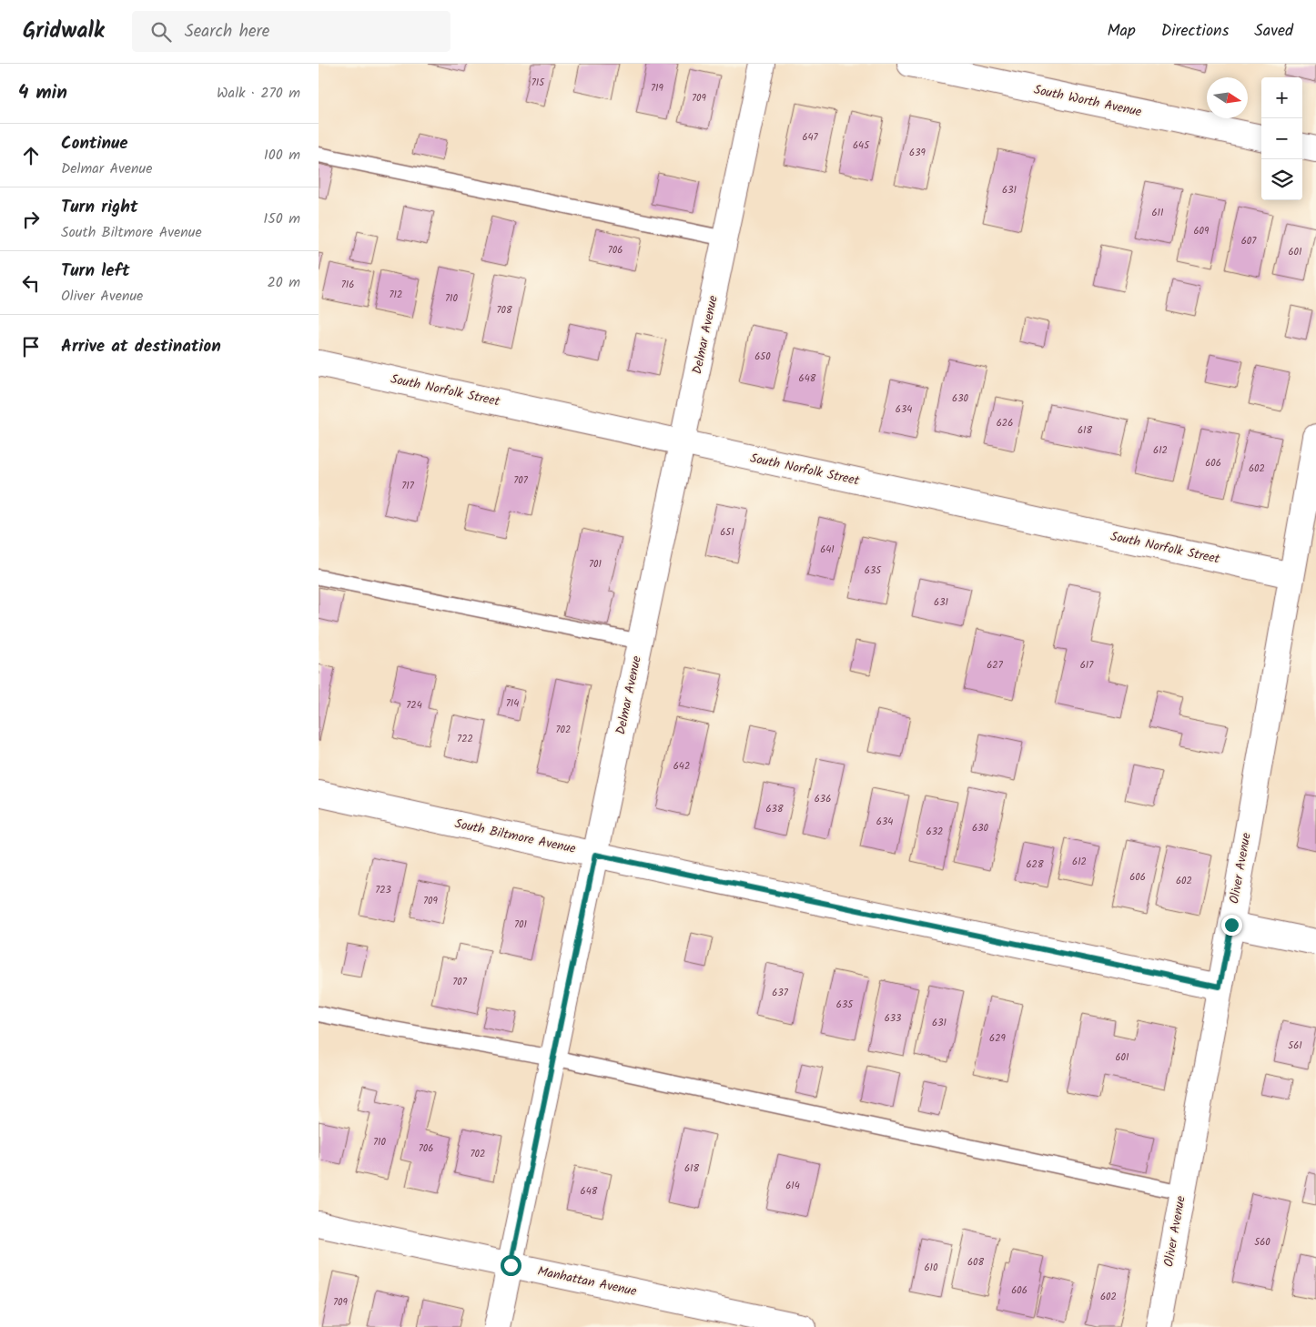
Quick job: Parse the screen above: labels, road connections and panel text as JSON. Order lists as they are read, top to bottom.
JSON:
{
  "streets": {
    "street": [
      "South Worth Avenue",
      "Delmar Avenue",
      "South Norfolk Street",
      "South Biltmore Avenue",
      "Oliver Avenue",
      "Manhattan Avenue"
    ]
  },
  "crossings": [
    ["Delmar Avenue", "South Norfolk Street"],
    ["Delmar Avenue", "South Biltmore Avenue"],
    ["Delmar Avenue", "Manhattan Avenue"],
    ["South Norfolk Street", "Oliver Avenue"],
    ["South Biltmore Avenue", "Oliver Avenue"]
  ],
  "house_numbers": [
    "715",
    "719",
    "709",
    "647",
    "645",
    "639",
    "631",
    "611",
    "609",
    "607",
    "706",
    "601",
    "716",
    "712",
    "710",
    "708",
    "650",
    "648",
    "630",
    "634",
    "626",
    "618",
    "612",
    "606",
    "602",
    "707",
    "717",
    "651",
    "641",
    "701",
    "635",
    "631",
    "627",
    "617",
    "714",
    "724",
    "702",
    "722",
    "642",
    "636",
    "638",
    "634",
    "630",
    "632",
    "612",
    "628",
    "606",
    "602",
    "723",
    "709",
    "701",
    "707",
    "637",
    "635",
    "633",
    "631",
    "629",
    "561",
    "601",
    "710",
    "706",
    "702",
    "618",
    "614",
    "648",
    "560",
    "608",
    "610",
    "606",
    "602",
    "709"
  ],
  "north": "right",
  "page": {
    "header": "Gridwalk",
    "search": "Search here",
    "nav": ["Map", "Directions", "Saved"],
    "heading": ["4 min", "Walk · 270 m"],
    "map_buttons": ["+", "−"],
    "list": [
      ["Continue", "Delmar Avenue", "100 m"],
      ["Turn right", "South Biltmore Avenue", "150 m"],
      ["Turn left", "Oliver Avenue", "20 m"],
      "Arrive at destination"
    ]
  }
}
